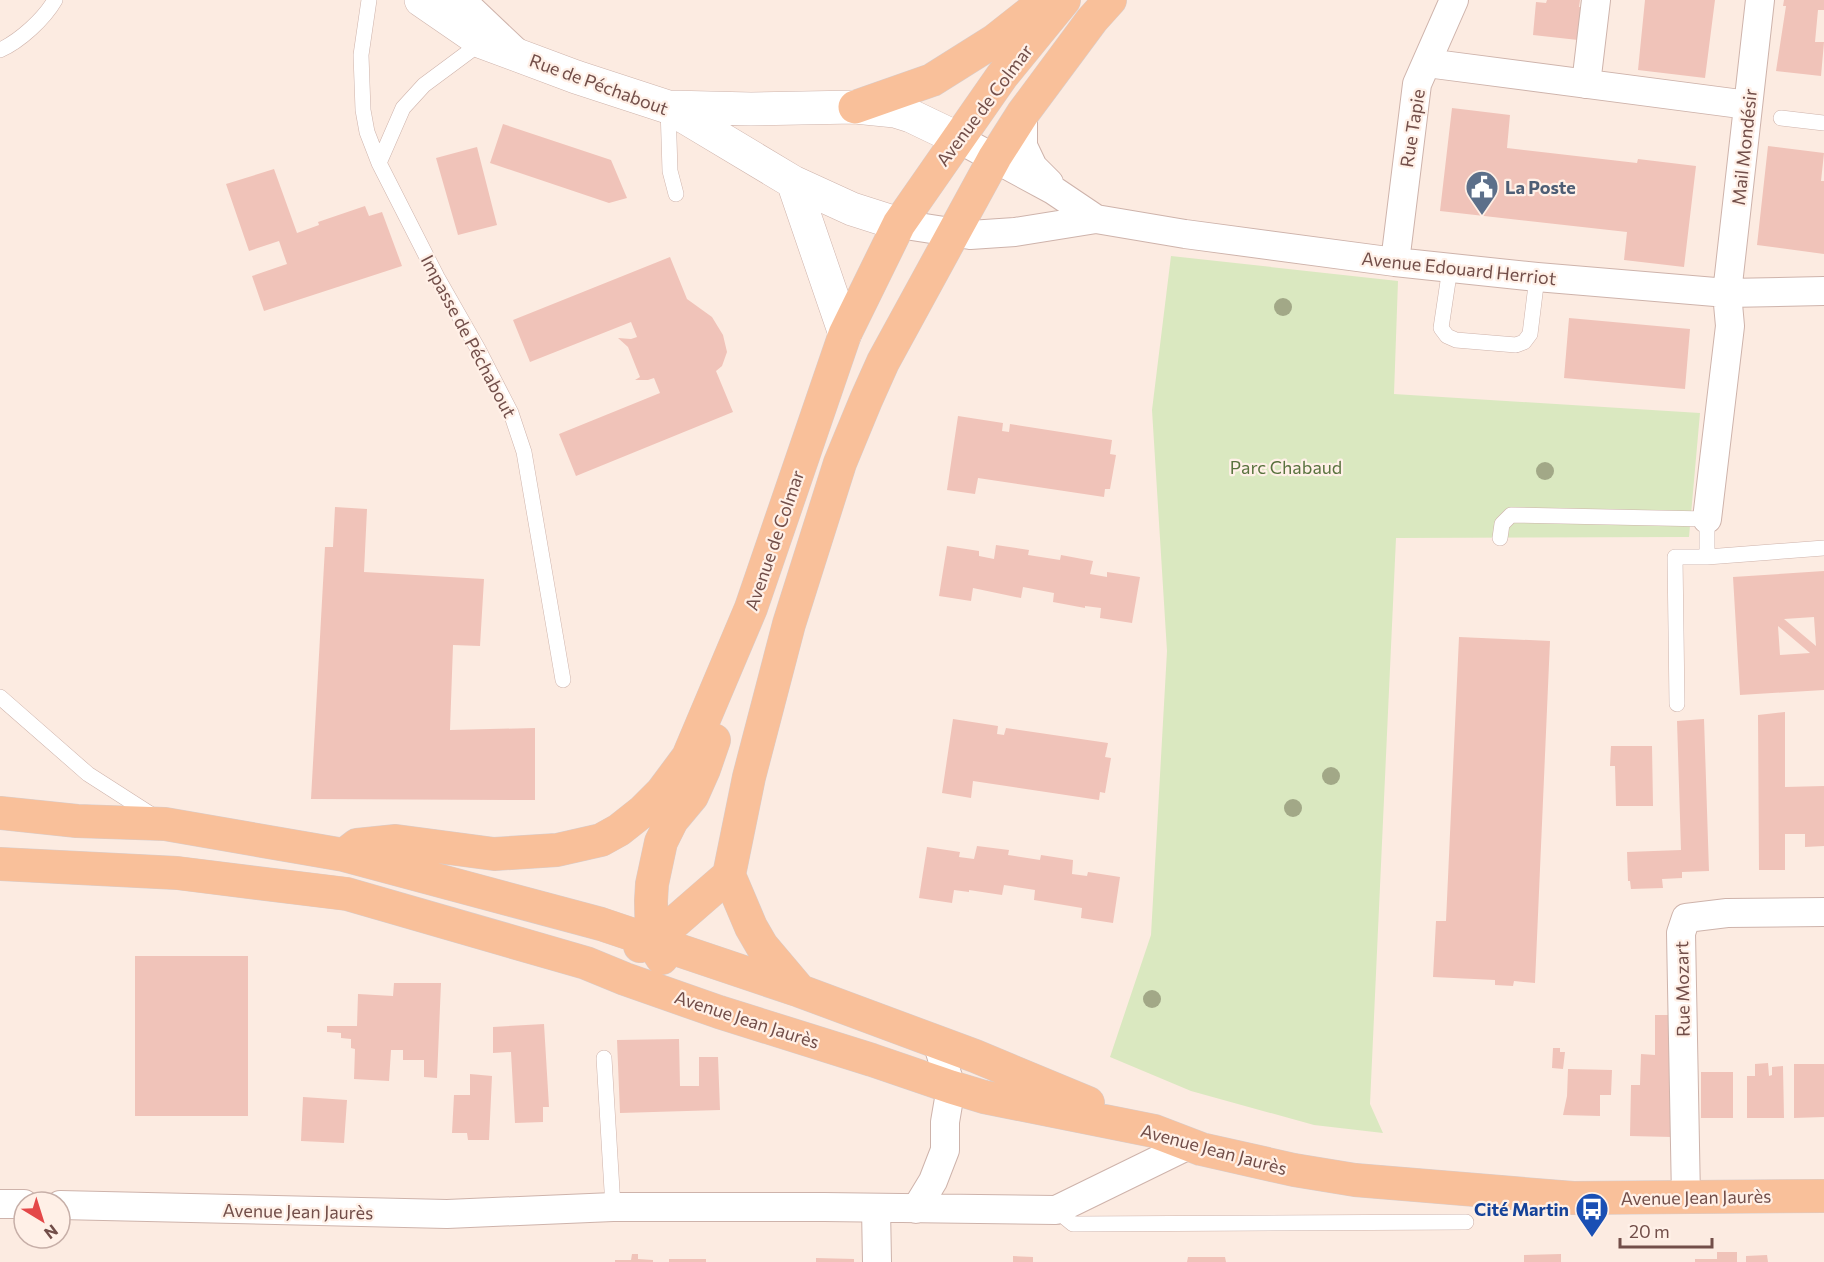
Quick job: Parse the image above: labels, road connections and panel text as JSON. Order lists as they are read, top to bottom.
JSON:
{
  "streets": {
    "main road": ["Avenue de Colmar", "Avenue Jean Jaurès"],
    "street": [
      "Rue de Péchabout",
      "Rue Tapie",
      "Mail Mondésir",
      "Avenue Edouard Herriot",
      "Rue Mozart"
    ],
    "lane": ["Impasse de Péchabout"]
  },
  "crossings": [
    ["Rue de Péchabout", "Avenue de Colmar"],
    ["Rue Tapie", "Avenue Edouard Herriot"],
    ["Mail Mondésir", "Avenue Edouard Herriot"],
    ["Rue Mozart", "Avenue Jean Jaurès"]
  ],
  "parks": ["Parc Chabaud"],
  "places": {
    "public building": ["La Poste"],
    "bus stop": ["Cité Martin"]
  },
  "scale_bar": "20 m",
  "north": "bottom right"
}
